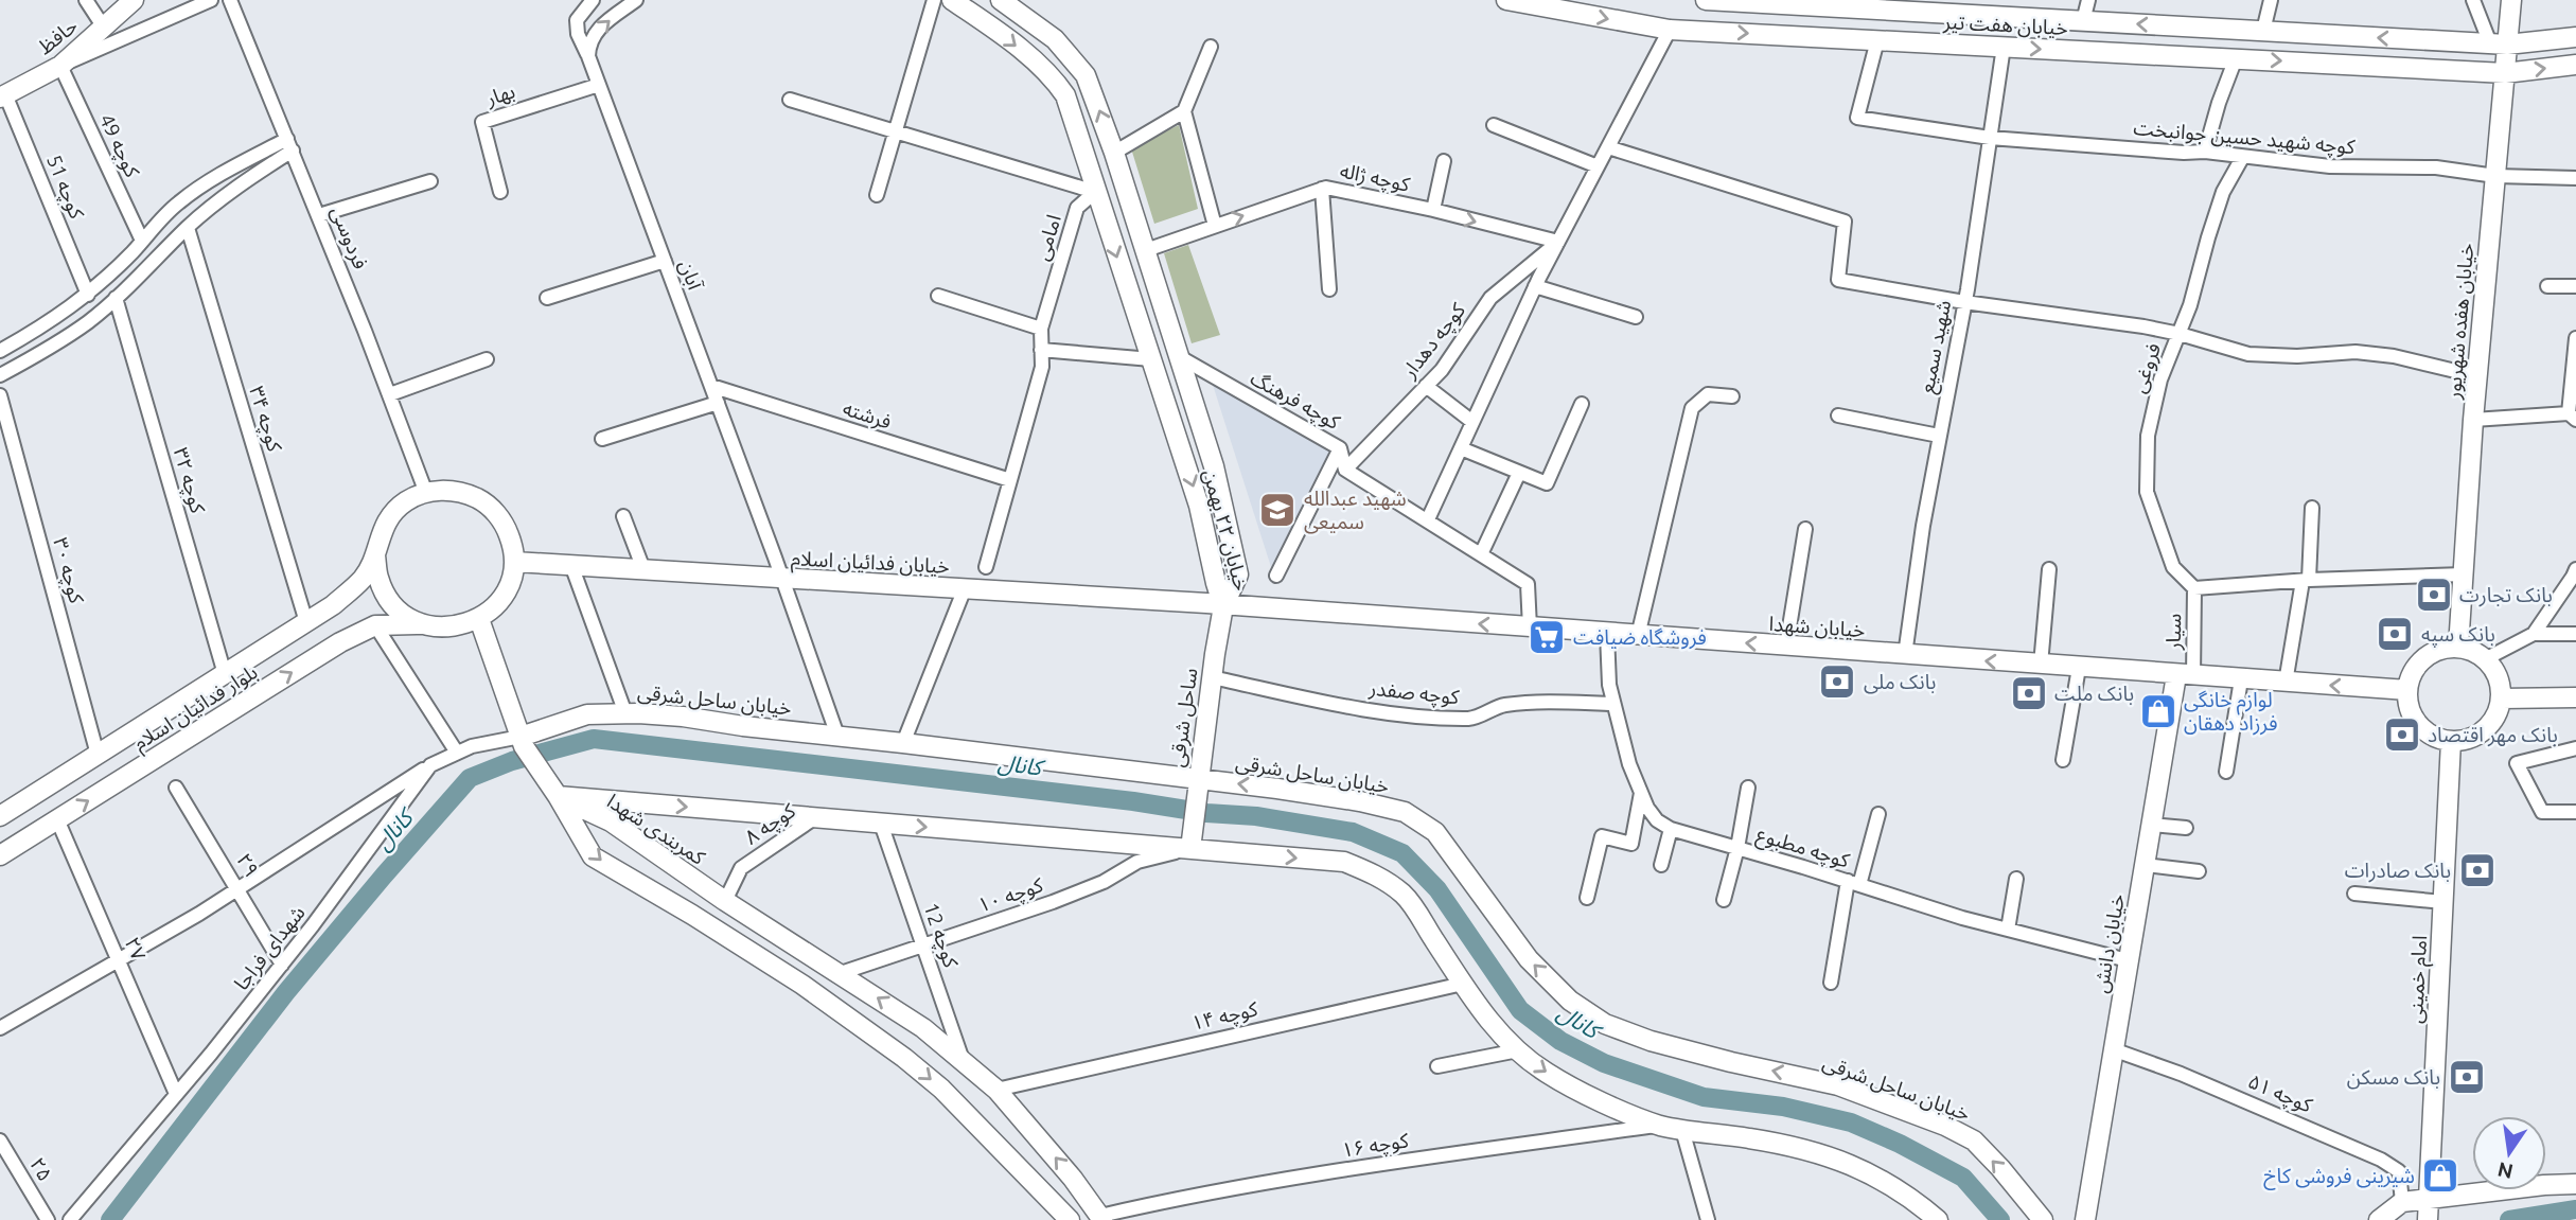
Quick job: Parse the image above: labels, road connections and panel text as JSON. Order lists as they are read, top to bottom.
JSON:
{
  "streets": {
    "street": [
      "خیابان هفت تیر",
      "حافظ",
      "بهار",
      "کوچه شهید حسین جوانبخت",
      "کوچه 49",
      "کوچه ژاله",
      "کوچه 51",
      "فردوسی",
      "امامی",
      "آبان",
      "خیابان هفده شهریور",
      "کوچه دهدار",
      "شهید سمیع",
      "فروغی",
      "کوچه فرهنگ",
      "فرشته",
      "کوچه ۳۴",
      "کوچه ۳۲",
      "خیابان ۲۲ بهمن",
      "خیابان فدائیان اسلام",
      "کوچه ۳۰",
      "خیابان شهدا",
      "سیار",
      "کوچه صفدر",
      "خیابان ساحل شرقی",
      "بلوار فدائیان اسلام",
      "ساحل شرقی",
      "کوچه ۸",
      "کمربندی شهدا",
      "کوچه مطبوع",
      "۲۹",
      "کوچه ۱۰",
      "کوچه 12",
      "خیابان دانش",
      "شهدای فراجا",
      "۲۷",
      "امام خمینی",
      "کوچه ۱۴",
      "کوچه ۵۱",
      "کوچه ۱۶",
      "۲۵"
    ]
  },
  "crossings": [
    ["خیابان هفت تیر", "کوچه شهید حسین جوانبخت"],
    ["خیابان هفت تیر", "خیابان هفده شهریور"],
    ["خیابان هفت تیر", "کوچه دهدار"],
    ["خیابان هفت تیر", "شهید سمیع"],
    ["حافظ", "کوچه 49"],
    ["حافظ", "کوچه 51"],
    ["بهار", "آبان"],
    ["کوچه شهید حسین جوانبخت", "خیابان هفده شهریور"],
    ["کوچه شهید حسین جوانبخت", "شهید سمیع"],
    ["کوچه شهید حسین جوانبخت", "فروغی"],
    ["کوچه ژاله", "کوچه دهدار"],
    ["کوچه ژاله", "خیابان ۲۲ بهمن"],
    ["فردوسی", "خیابان فدائیان اسلام"],
    ["فردوسی", "بلوار فدائیان اسلام"],
    ["امامی", "فرشته"],
    ["امامی", "خیابان ۲۲ بهمن"],
    ["آبان", "فرشته"],
    ["آبان", "خیابان فدائیان اسلام"],
    ["آبان", "خیابان ساحل شرقی"],
    ["خیابان هفده شهریور", "خیابان شهدا"],
    ["خیابان هفده شهریور", "امام خمینی"],
    ["کوچه دهدار", "کوچه فرهنگ"],
    ["شهید سمیع", "خیابان شهدا"],
    ["فروغی", "سیار"],
    ["کوچه فرهنگ", "خیابان ۲۲ بهمن"],
    ["کوچه ۳۴", "بلوار فدائیان اسلام"],
    ["کوچه ۳۲", "بلوار فدائیان اسلام"],
    ["خیابان ۲۲ بهمن", "خیابان فدائیان اسلام"],
    ["خیابان ۲۲ بهمن", "خیابان شهدا"],
    ["خیابان ۲۲ بهمن", "ساحل شرقی"],
    ["خیابان فدائیان اسلام", "خیابان شهدا"],
    ["خیابان فدائیان اسلام", "بلوار فدائیان اسلام"],
    ["خیابان فدائیان اسلام", "ساحل شرقی"],
    ["کوچه ۳۰", "بلوار فدائیان اسلام"],
    ["خیابان شهدا", "سیار"],
    ["خیابان شهدا", "ساحل شرقی"],
    ["خیابان شهدا", "خیابان دانش"],
    ["خیابان شهدا", "امام خمینی"],
    ["سیار", "خیابان دانش"],
    ["کوچه صفدر", "ساحل شرقی"],
    ["خیابان ساحل شرقی", "ساحل شرقی"],
    ["خیابان ساحل شرقی", "شهدای فراجا"],
    ["بلوار فدائیان اسلام", "۲۷"],
    ["ساحل شرقی", "کوچه ۱۰"],
    ["کوچه ۸", "کمربندی شهدا"],
    ["کمربندی شهدا", "کوچه ۱۰"],
    ["کمربندی شهدا", "کوچه 12"],
    ["کمربندی شهدا", "کوچه ۱۴"],
    ["کمربندی شهدا", "کوچه ۱۶"],
    ["کوچه مطبوع", "خیابان دانش"],
    ["۲۹", "شهدای فراجا"],
    ["کوچه ۱۰", "کوچه 12"],
    ["خیابان دانش", "کوچه ۵۱"],
    ["شهدای فراجا", "۲۷"]
  ],
  "one_way": ["خیابان شهدا"],
  "water": ["کانال"],
  "places": {
    "school or university": ["شهید عبدالله سمیعی"],
    "bank": [
      "بانک تجارت",
      "بانک سپه",
      "بانک ملی",
      "بانک ملت",
      "بانک مهر اقتصاد",
      "بانک صادرات",
      "بانک مسکن"
    ],
    "supermarket": ["فروشگاه ضیافت"],
    "shop": ["لوازم خانگی فرزاد دهقان", "شیرینی فروشی کاخ"]
  },
  "north": "bottom"
}
